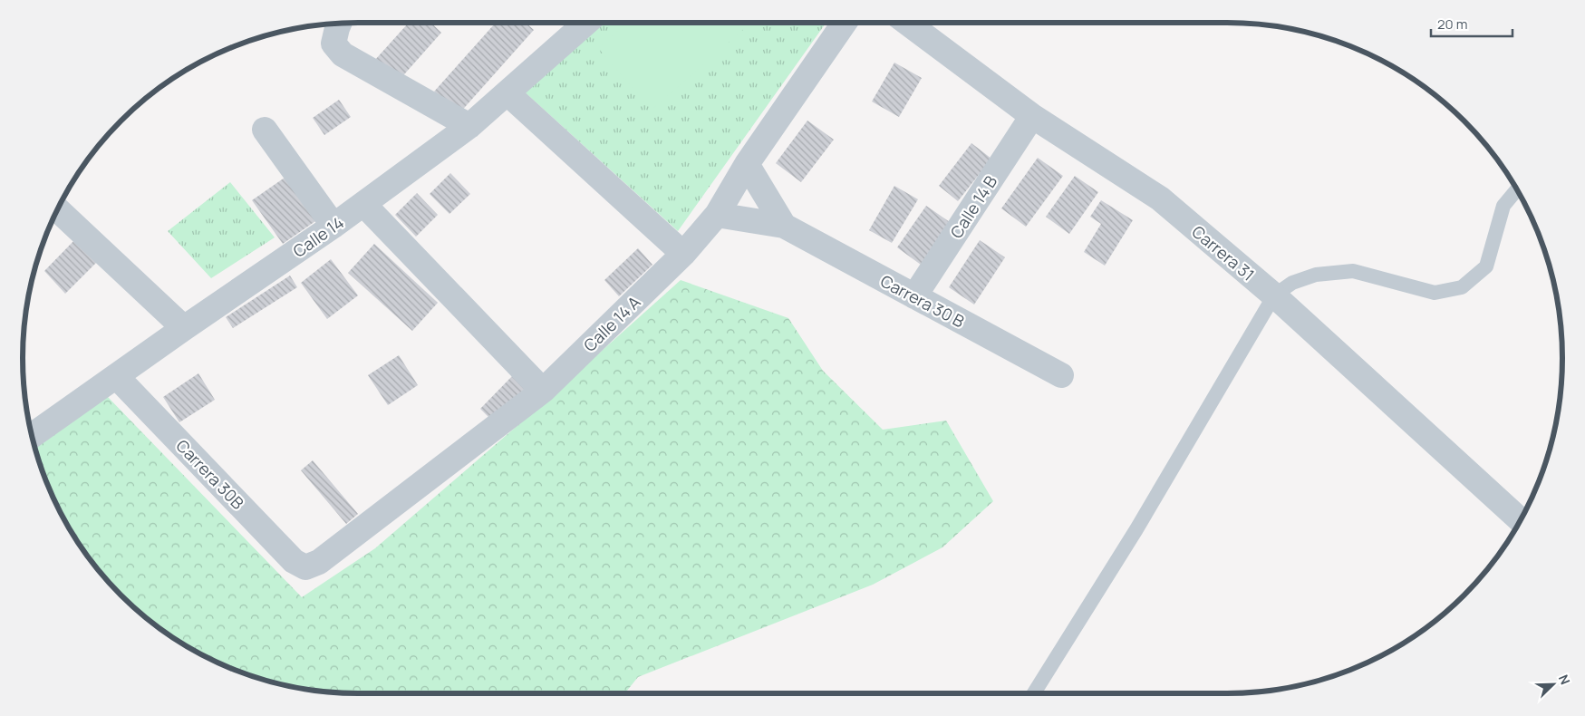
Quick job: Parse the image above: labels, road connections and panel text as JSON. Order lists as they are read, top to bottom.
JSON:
{
  "streets": {
    "street": [
      "Calle 14 B",
      "Calle 14",
      "Carrera 31",
      "Carrera 30 B",
      "Calle 14 A",
      "Carrera 30B"
    ]
  },
  "crossings": [
    ["Calle 14 B", "Carrera 31"],
    ["Calle 14 B", "Carrera 30 B"],
    ["Calle 14", "Carrera 30B"],
    ["Carrera 30 B", "Calle 14 A"],
    ["Calle 14 A", "Carrera 30B"]
  ],
  "scale_bar": "20 m",
  "north": "top right"
}
